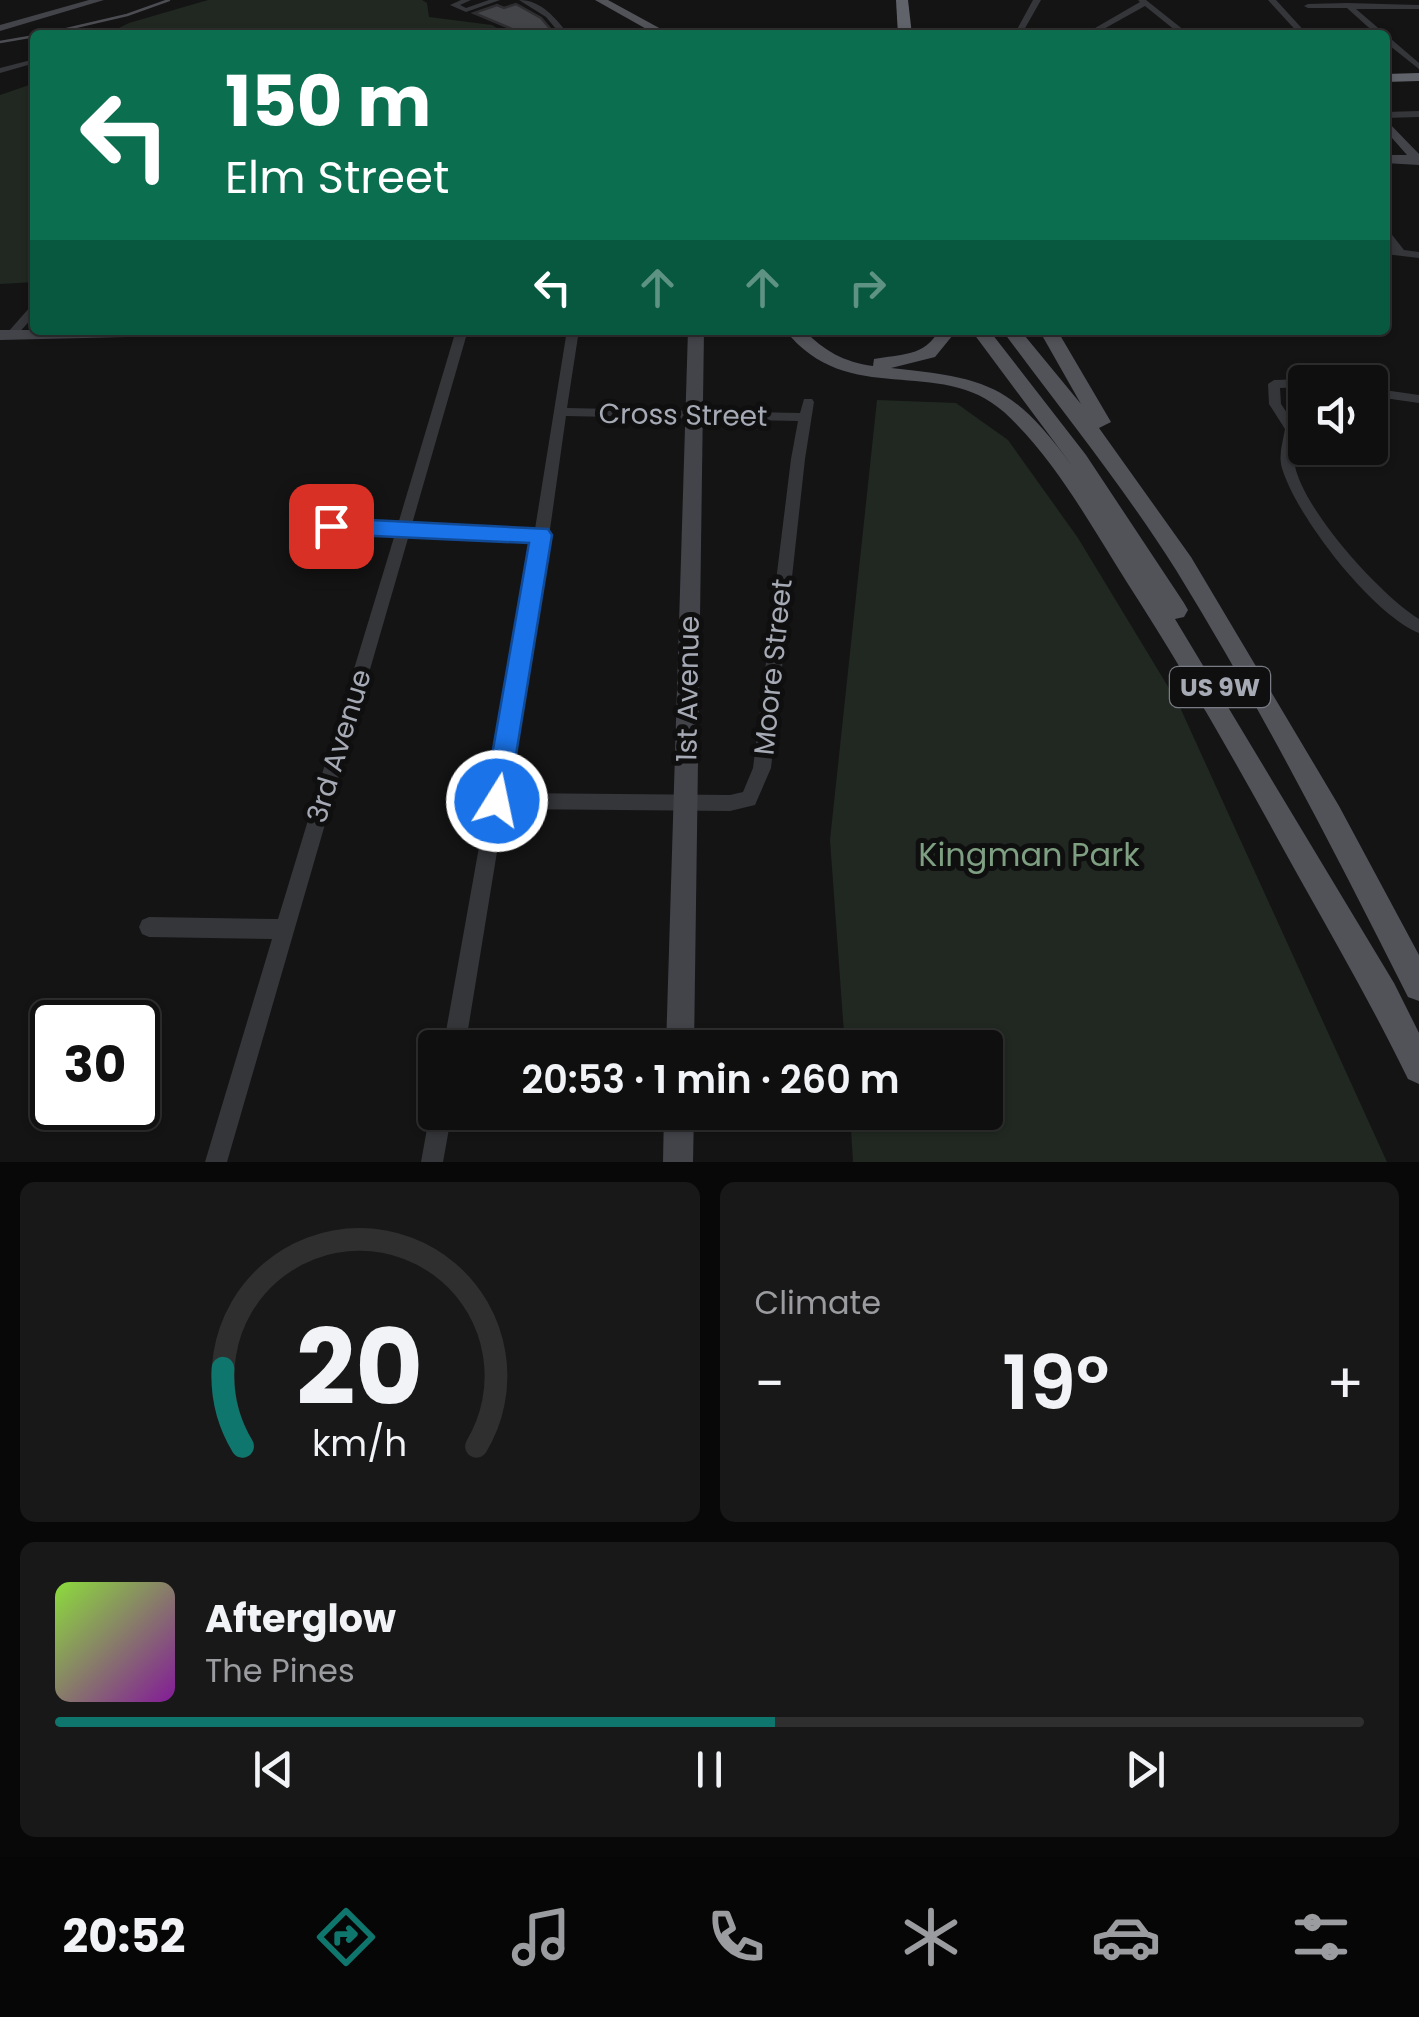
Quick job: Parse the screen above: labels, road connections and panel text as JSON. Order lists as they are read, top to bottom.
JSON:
{
  "streets": {
    "main road": ["US 9W"],
    "street": [
      "Cross Street",
      "Moore Street",
      "1st Avenue",
      "3rd Avenue"
    ]
  },
  "crossings": [
    ["Cross Street", "Moore Street"],
    ["Cross Street", "1st Avenue"],
    ["Moore Street", "1st Avenue"]
  ],
  "parks": ["Kingman Park"],
  "page": {
    "turn": ["150 m", "Elm Street"],
    "limit": "30",
    "trip": "20:53 · 1 min · 260 m",
    "tile": "Climate",
    "heat": ["−", "19°", "+"],
    "song": ["Afterglow", "The Pines"],
    "tabs": "20:52",
    "gauge": ["20", "km/h"]
  }
}
